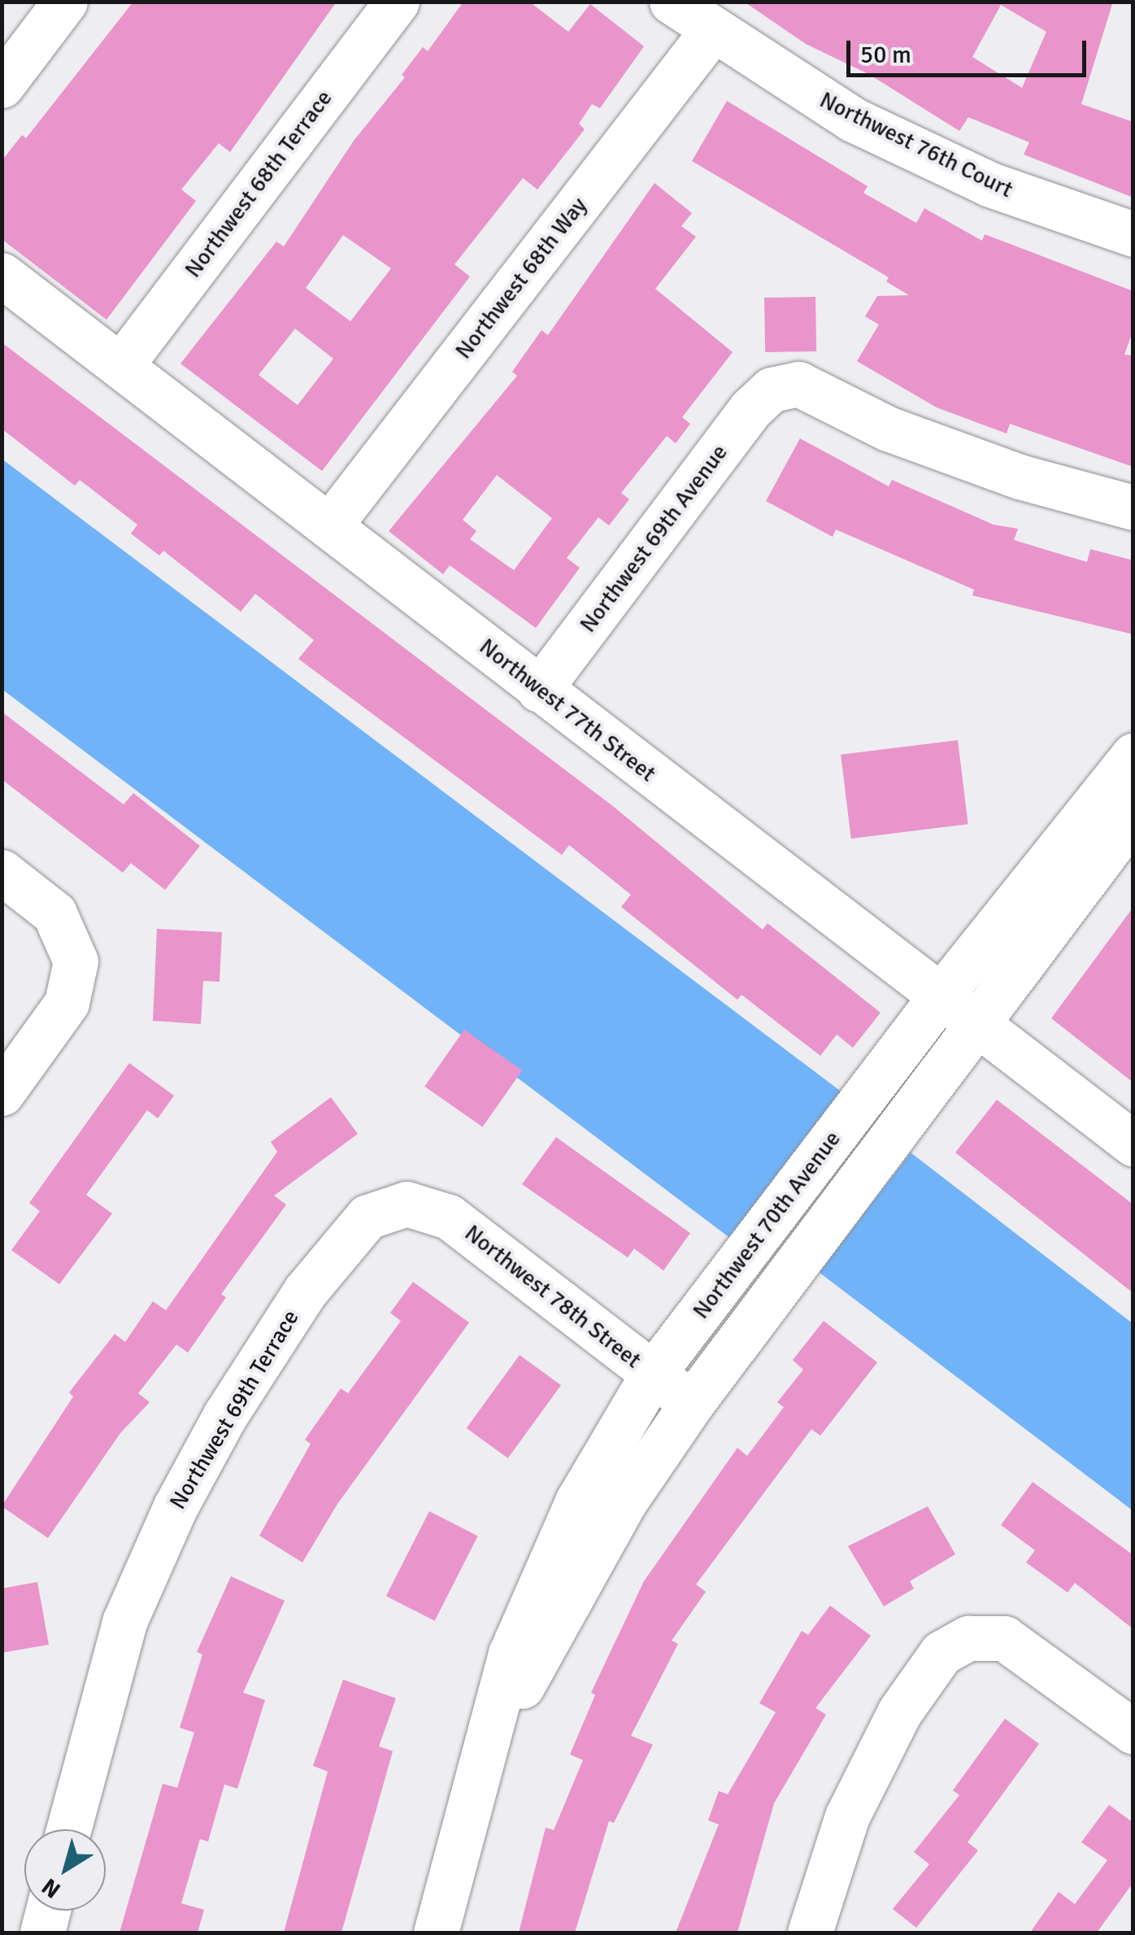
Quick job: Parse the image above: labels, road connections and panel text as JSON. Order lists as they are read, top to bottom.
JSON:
{
  "streets": {
    "street": [
      "Northwest 76th Court",
      "Northwest 68th Terrace",
      "Northwest 68th Way",
      "Northwest 69th Avenue",
      "Northwest 77th Street",
      "Northwest 70th Avenue",
      "Northwest 78th Street",
      "Northwest 69th Terrace"
    ]
  },
  "crossings": [
    ["Northwest 76th Court", "Northwest 68th Way"],
    ["Northwest 68th Terrace", "Northwest 77th Street"],
    ["Northwest 68th Way", "Northwest 77th Street"],
    ["Northwest 69th Avenue", "Northwest 77th Street"],
    ["Northwest 77th Street", "Northwest 70th Avenue"],
    ["Northwest 70th Avenue", "Northwest 78th Street"],
    ["Northwest 78th Street", "Northwest 69th Terrace"]
  ],
  "scale_bar": "50 m",
  "north": "bottom left"
}
